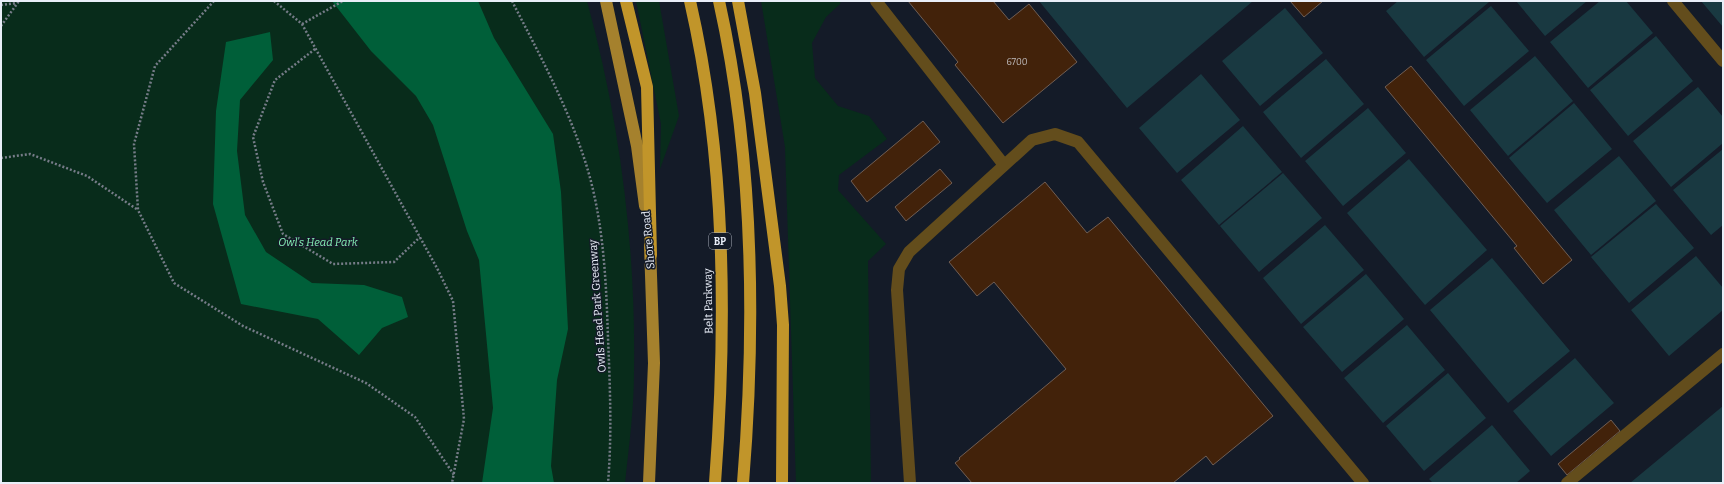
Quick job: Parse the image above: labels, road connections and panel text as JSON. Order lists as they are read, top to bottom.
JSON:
{
  "streets": {
    "highway": ["BP", "Belt Parkway"],
    "main road": ["Shore Road"],
    "path": ["Owls Head Park Greenway"]
  },
  "parks": ["Owl’s Head Park"],
  "house_numbers": ["6700"]
}
